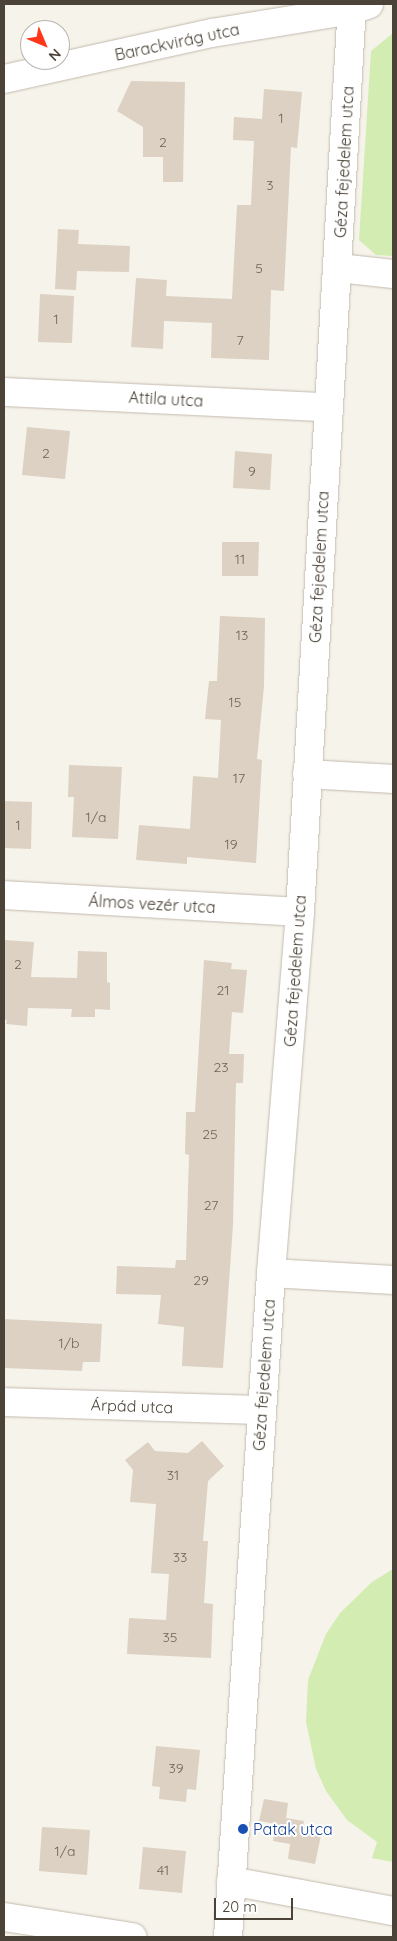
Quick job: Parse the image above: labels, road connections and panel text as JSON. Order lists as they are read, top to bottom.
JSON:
{
  "streets": {
    "street": [
      "Barackvirág utca",
      "Géza fejedelem utca",
      "Attila utca",
      "Álmos vezér utca",
      "Árpád utca"
    ]
  },
  "crossings": [
    ["Barackvirág utca", "Géza fejedelem utca"],
    ["Géza fejedelem utca", "Attila utca"],
    ["Géza fejedelem utca", "Álmos vezér utca"],
    ["Géza fejedelem utca", "Árpád utca"]
  ],
  "places": ["Patak utca"],
  "house_numbers": [
    "1",
    "2",
    "3",
    "5",
    "1",
    "7",
    "2",
    "9",
    "11",
    "13",
    "15",
    "17",
    "1/a",
    "1",
    "19",
    "2",
    "21",
    "23",
    "25",
    "27",
    "29",
    "1/b",
    "31",
    "33",
    "35",
    "39",
    "1/a",
    "41"
  ],
  "scale_bar": "20 m",
  "north": "bottom right"
}
